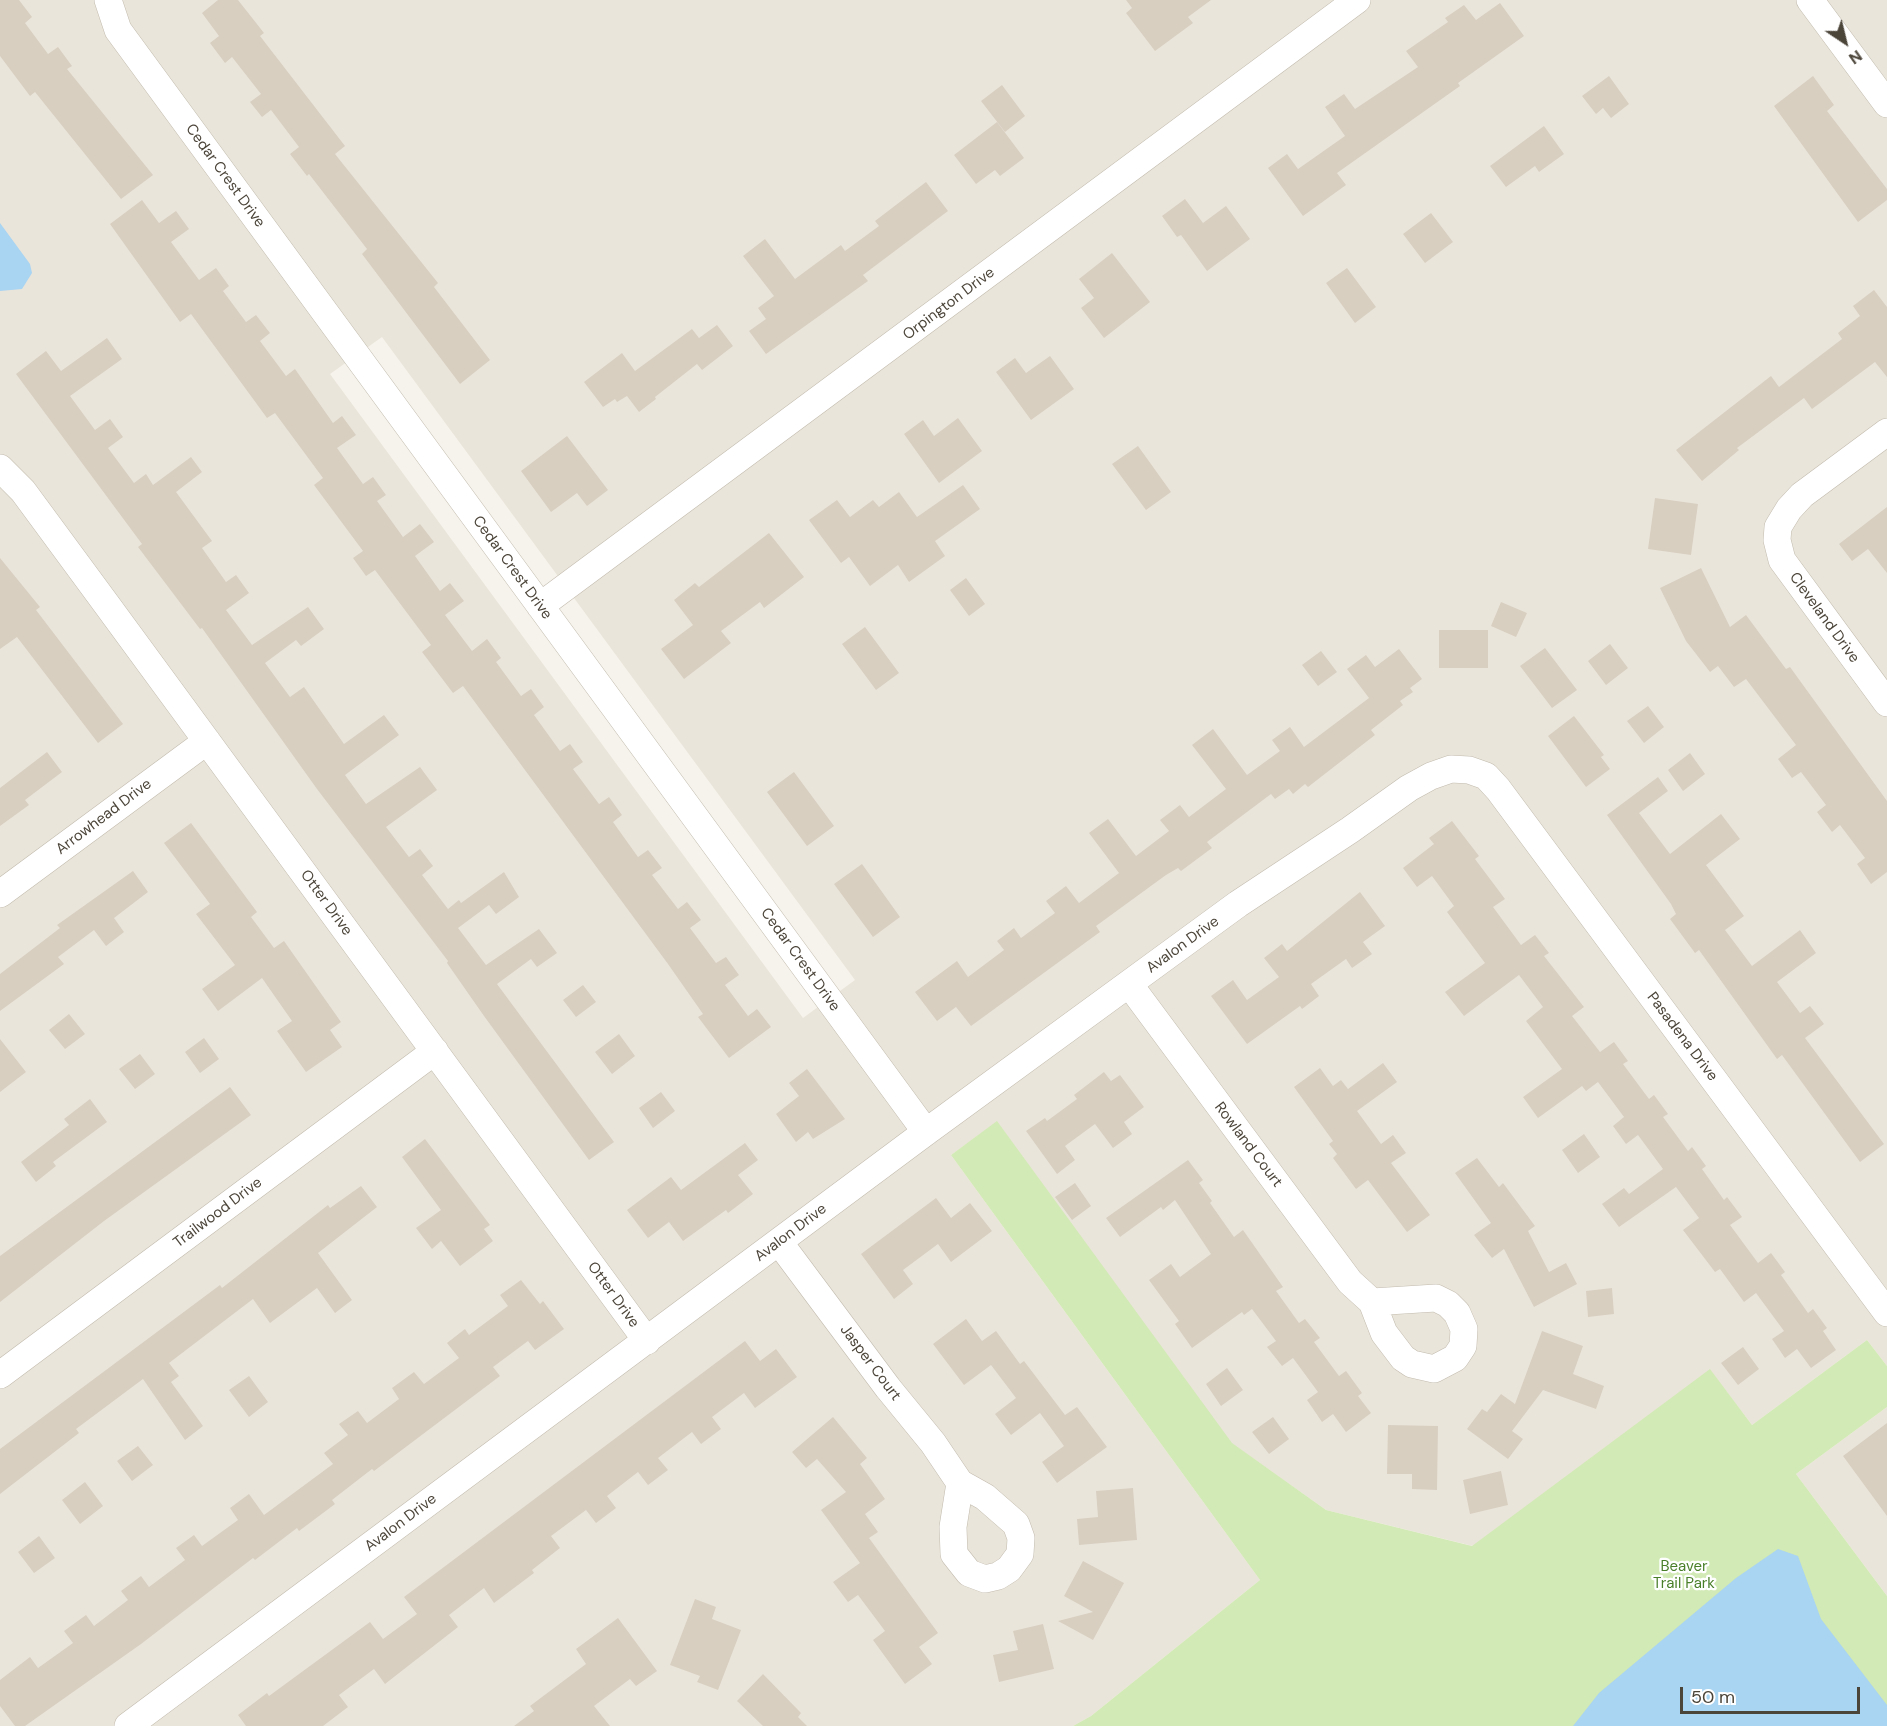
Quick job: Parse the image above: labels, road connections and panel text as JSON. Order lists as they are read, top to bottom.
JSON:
{
  "streets": {
    "street": [
      "Cedar Crest Drive",
      "Orpington Drive",
      "Cleveland Drive",
      "Arrowhead Drive",
      "Otter Drive",
      "Avalon Drive",
      "Pasadena Drive",
      "Rowland Court",
      "Trailwood Drive",
      "Jasper Court"
    ]
  },
  "crossings": [
    ["Cedar Crest Drive", "Orpington Drive"],
    ["Cedar Crest Drive", "Avalon Drive"],
    ["Arrowhead Drive", "Otter Drive"],
    ["Otter Drive", "Avalon Drive"],
    ["Otter Drive", "Trailwood Drive"],
    ["Avalon Drive", "Pasadena Drive"],
    ["Avalon Drive", "Rowland Court"],
    ["Avalon Drive", "Jasper Court"]
  ],
  "parks": ["Beaver Trail Park"],
  "scale_bar": "50 m",
  "north": "bottom right"
}
